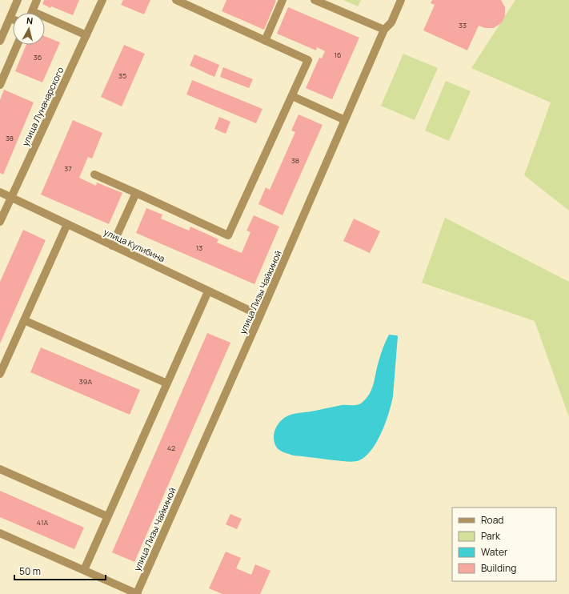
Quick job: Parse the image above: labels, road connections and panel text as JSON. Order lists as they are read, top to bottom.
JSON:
{
  "streets": {
    "street": ["улица Луначарского", "улица Кулибина", "улица Лизы Чайкиной"]
  },
  "crossings": [
    ["улица Луначарского", "улица Кулибина"],
    ["улица Кулибина", "улица Лизы Чайкиной"]
  ],
  "house_numbers": [
    "33",
    "16",
    "36",
    "35",
    "38",
    "38",
    "37",
    "13",
    "39А",
    "42",
    "41А"
  ],
  "legend": [
    "Road",
    "Park",
    "Water",
    "Building"
  ],
  "scale_bar": "50 m",
  "north": "top"
}
